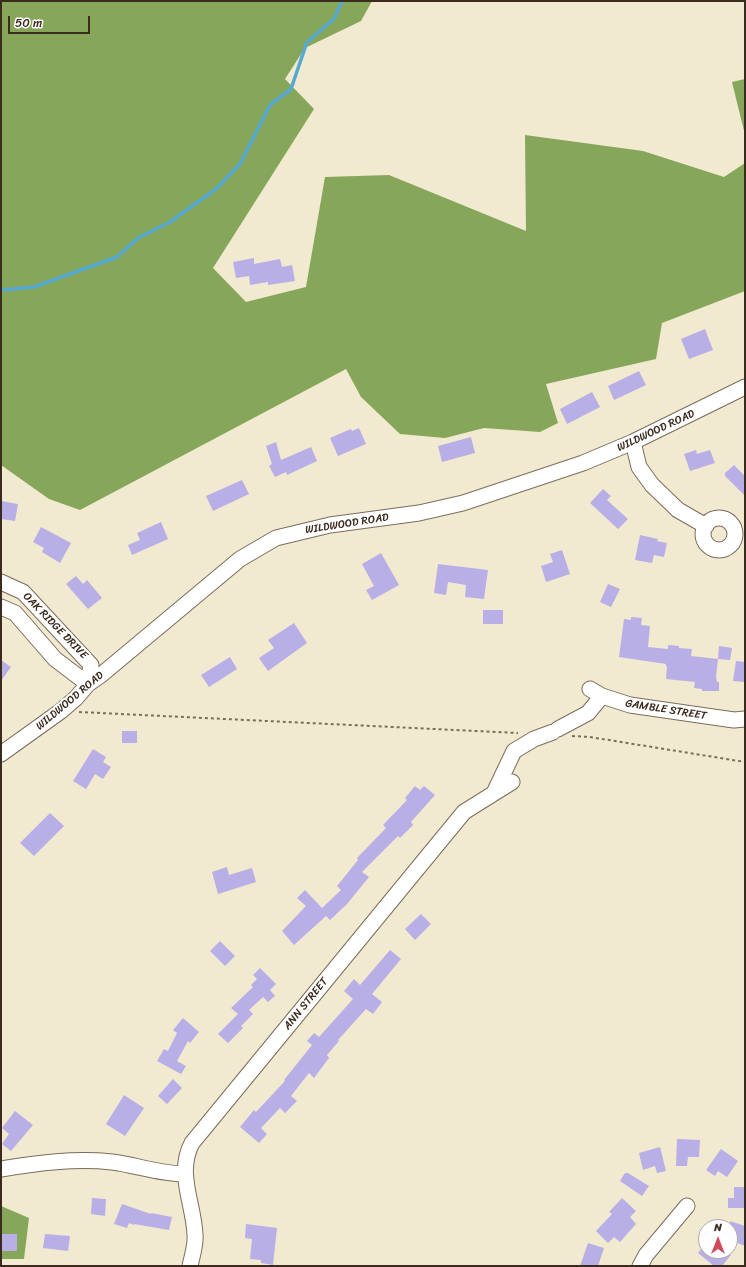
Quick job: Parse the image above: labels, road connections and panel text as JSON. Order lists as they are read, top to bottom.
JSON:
{
  "streets": {
    "street": [
      "WILDWOOD ROAD",
      "OAK RIDGE DRIVE",
      "GAMBLE STREET",
      "ANN STREET"
    ]
  },
  "crossings": [
    ["WILDWOOD ROAD", "OAK RIDGE DRIVE"]
  ],
  "scale_bar": "50 m",
  "north": "top"
}
